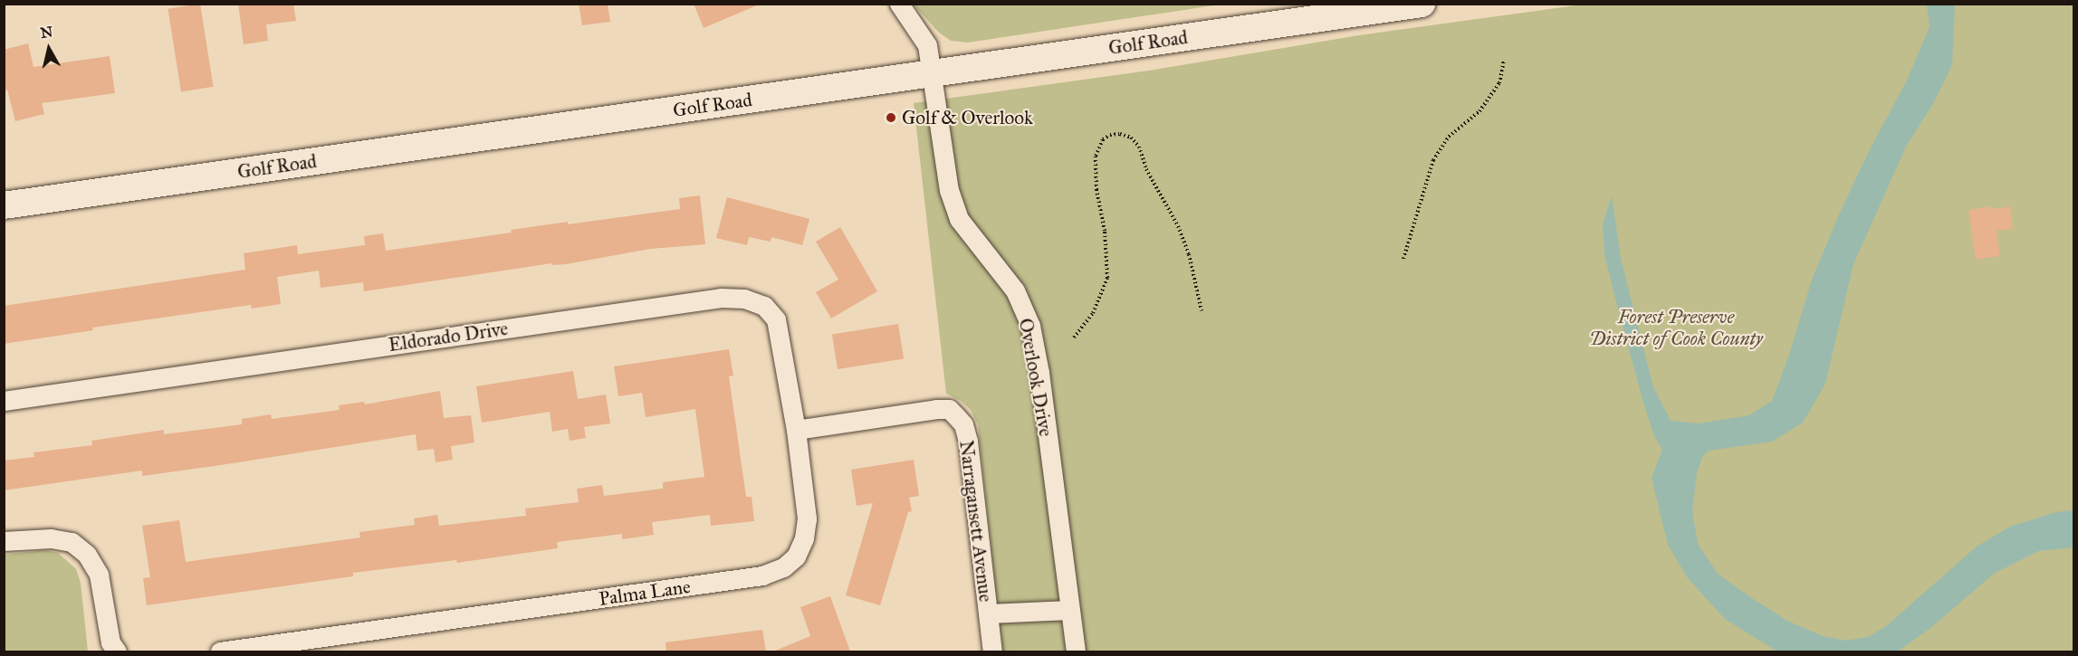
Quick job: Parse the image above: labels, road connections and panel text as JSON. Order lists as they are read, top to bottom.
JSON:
{
  "streets": {
    "main road": ["Golf Road"],
    "street": [
      "Eldorado Drive",
      "Overlook Drive",
      "Narragansett Avenue",
      "Palma Lane"
    ]
  },
  "crossings": [
    ["Golf Road", "Overlook Drive"],
    ["Eldorado Drive", "Narragansett Avenue"],
    ["Eldorado Drive", "Palma Lane"],
    ["Narragansett Avenue", "Palma Lane"]
  ],
  "parks": ["Forest Preserve District of Cook County"],
  "places": ["Golf & Overlook"],
  "north": "top"
}
